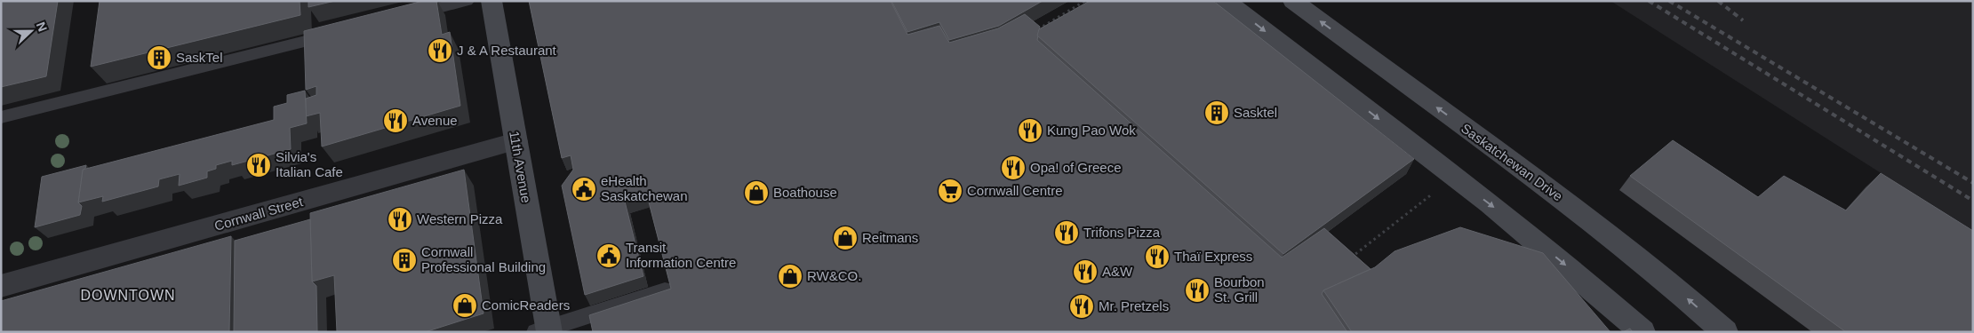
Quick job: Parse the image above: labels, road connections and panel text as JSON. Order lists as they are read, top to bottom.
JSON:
{
  "streets": {
    "main road": ["Saskatchewan Drive", "11th Avenue"],
    "street": ["Cornwall Street"]
  },
  "crossings": [
    ["11th Avenue", "Cornwall Street"]
  ],
  "districts": ["DOWNTOWN"],
  "places": {
    "restaurant": [
      "J & A Restaurant",
      "Avenue",
      "Kung Pao Wok",
      "Silvia's Italian Cafe",
      "Opa! of Greece",
      "Western Pizza",
      "Trifons Pizza",
      "Thaï Express",
      "A&W",
      "Bourbon St. Grill",
      "Mr. Pretzels"
    ],
    "building": ["SaskTel", "Sasktel", "Cornwall Professional Building"],
    "public building": ["eHealth Saskatchewan", "Transit Information Centre"],
    "supermarket": ["Cornwall Centre"],
    "shop": [
      "Boathouse",
      "Reitmans",
      "RW&CO.",
      "ComicReaders"
    ]
  },
  "north": "right"
}
